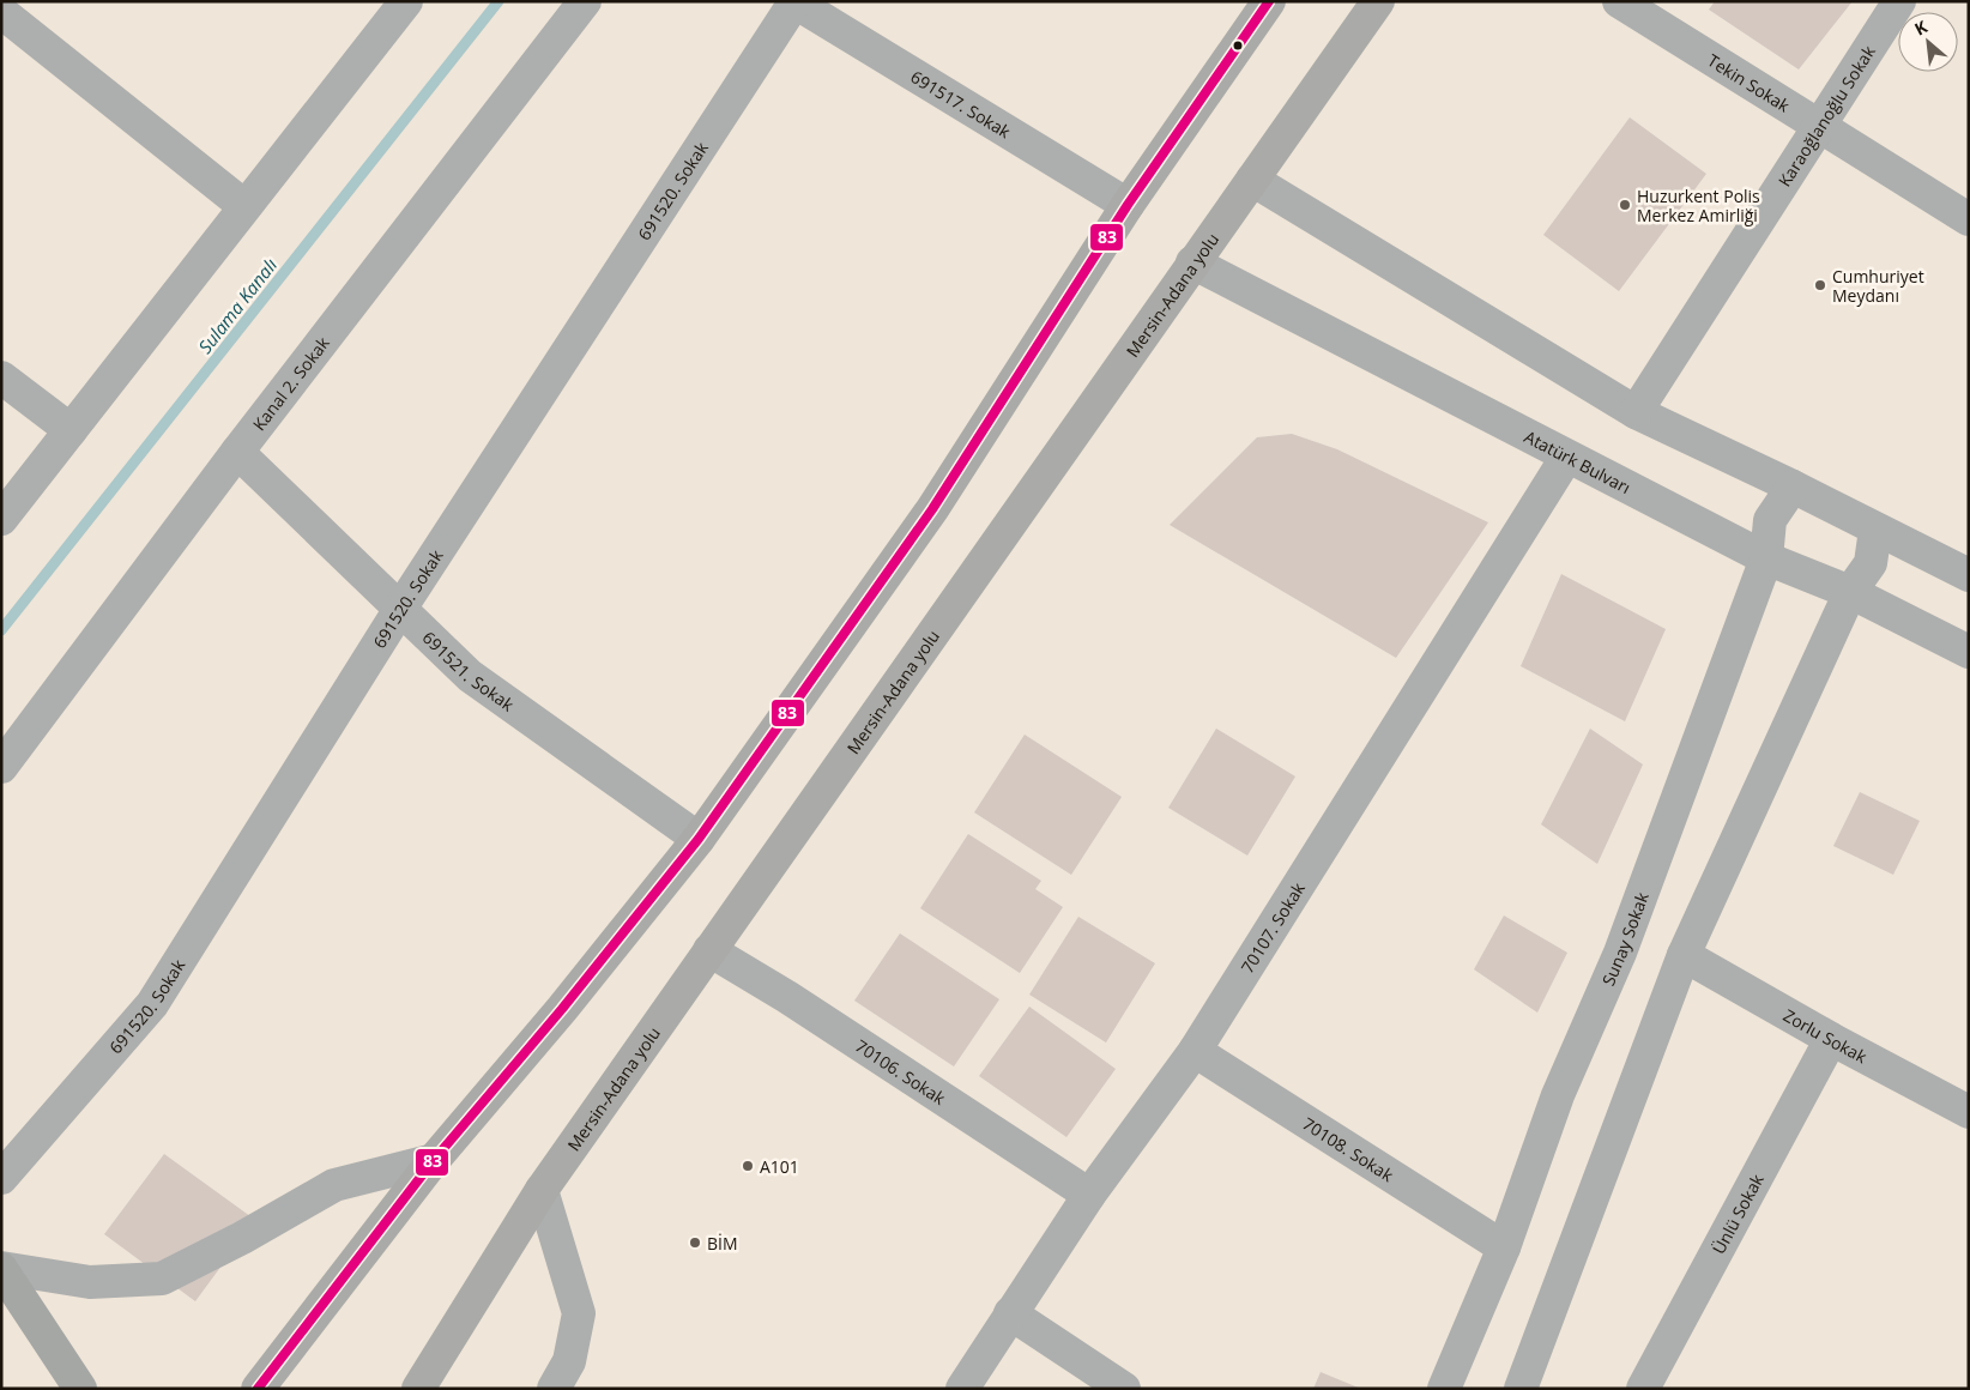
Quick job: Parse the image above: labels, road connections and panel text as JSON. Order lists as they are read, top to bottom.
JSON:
{
  "streets": {
    "highway": ["Mersin-Adana yolu"],
    "street": [
      "Tekin Sokak",
      "691517. Sokak",
      "Karaoğlanoğlu Sokak",
      "691520. Sokak",
      "Kanal 2. Sokak",
      "Atatürk Bulvarı",
      "691521. Sokak",
      "70107. Sokak",
      "Sunay Sokak",
      "Zorlu Sokak",
      "70106. Sokak",
      "70108. Sokak",
      "Ünlü Sokak"
    ]
  },
  "crossings": [
    ["Tekin Sokak", "Karaoğlanoğlu Sokak"],
    ["691517. Sokak", "691520. Sokak"],
    ["691520. Sokak", "691521. Sokak"],
    ["Mersin-Adana yolu", "Atatürk Bulvarı"],
    ["Mersin-Adana yolu", "70106. Sokak"],
    ["Kanal 2. Sokak", "691521. Sokak"],
    ["Atatürk Bulvarı", "70107. Sokak"],
    ["Atatürk Bulvarı", "Sunay Sokak"],
    ["70107. Sokak", "70106. Sokak"],
    ["70107. Sokak", "70108. Sokak"],
    ["Sunay Sokak", "70108. Sokak"],
    ["Zorlu Sokak", "Ünlü Sokak"]
  ],
  "water": ["Sulama Kanalı"],
  "places": [
    "Huzurkent Polis Merkez Amirliği",
    "Cumhuriyet Meydanı",
    "A101",
    "BİM"
  ],
  "lines": ["transit line 83"],
  "north": "top left"
}
